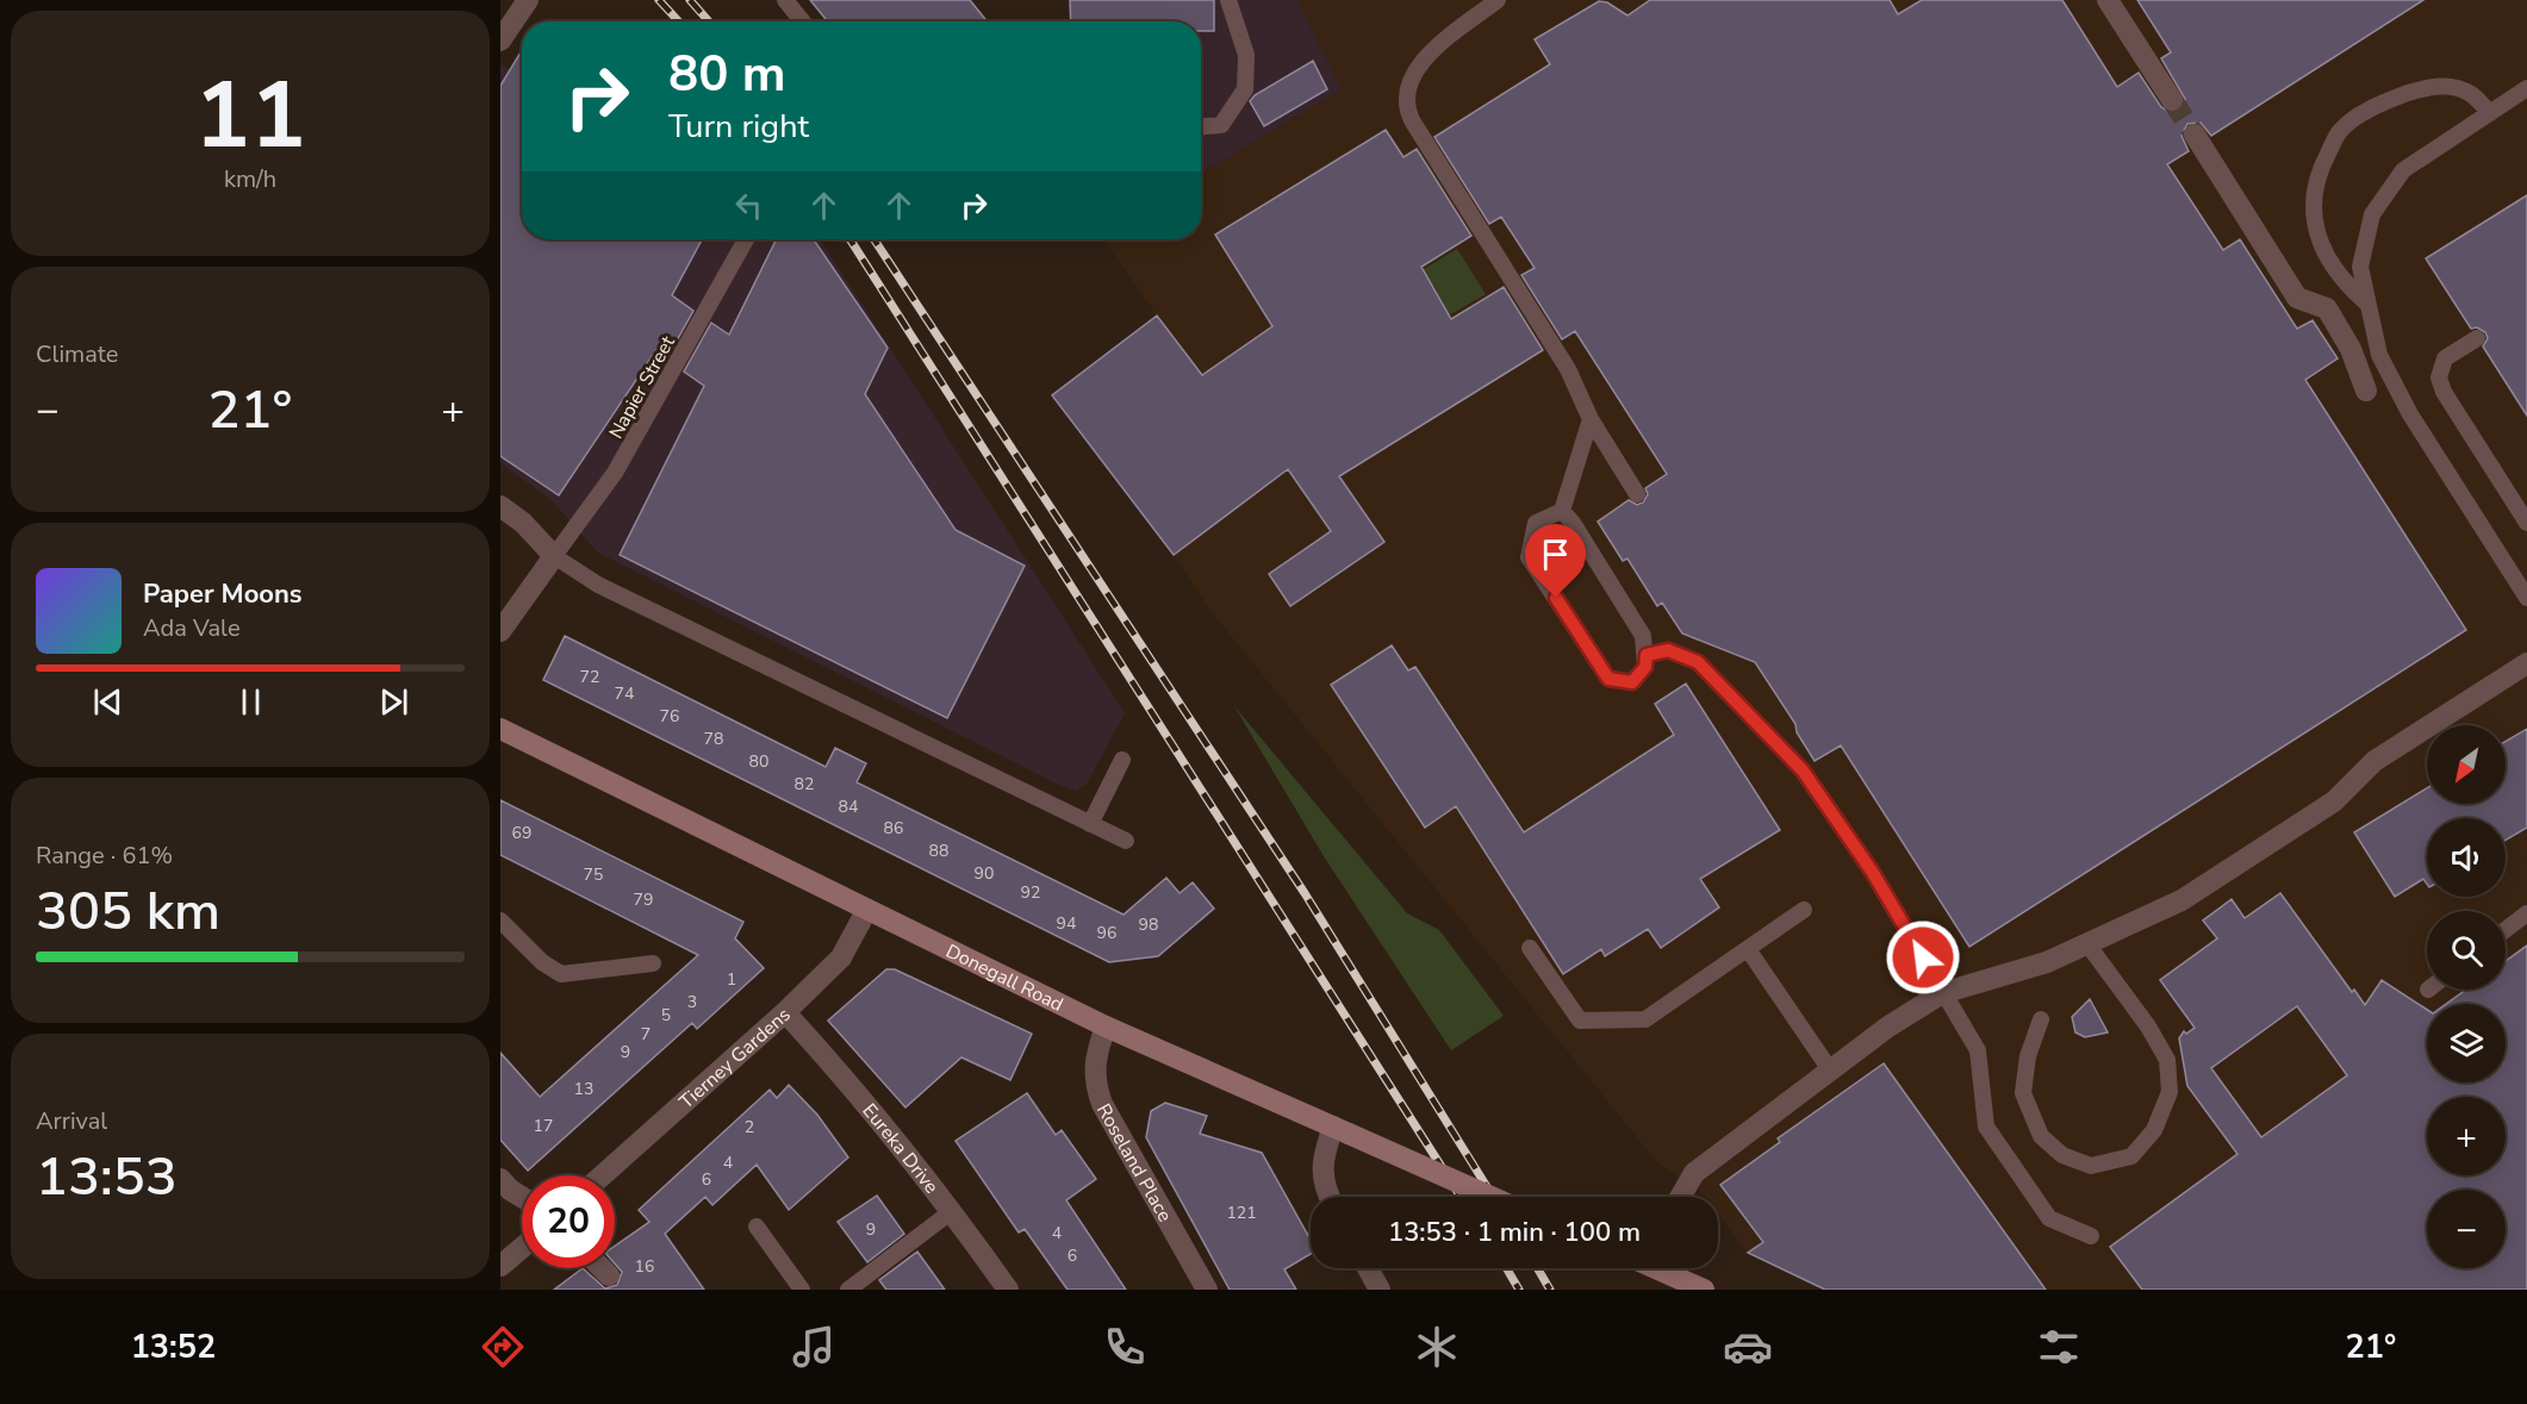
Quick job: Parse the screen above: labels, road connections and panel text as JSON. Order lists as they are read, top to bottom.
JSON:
{
  "streets": {
    "street": [
      "Donegall Road",
      "Tierney Gardens",
      "Eureka Drive",
      "Roseland Place"
    ],
    "lane": ["Napier Street"]
  },
  "crossings": [
    ["Donegall Road", "Tierney Gardens"],
    ["Donegall Road", "Roseland Place"],
    ["Tierney Gardens", "Eureka Drive"]
  ],
  "house_numbers": [
    "72",
    "74",
    "76",
    "78",
    "80",
    "82",
    "84",
    "86",
    "69",
    "88",
    "90",
    "75",
    "92",
    "79",
    "94",
    "98",
    "96",
    "1",
    "3",
    "5",
    "7",
    "9",
    "13",
    "17",
    "2",
    "4",
    "6",
    "121",
    "9",
    "4",
    "6",
    "16"
  ],
  "north": "bottom left",
  "page": {
    "tile": [
      ["11", "km/h"],
      "Climate",
      ["Range · 61%", "305 km"],
      ["Arrival", "13:53"]
    ],
    "turn": ["80 m", "Turn right"],
    "heat": ["−", "21°", "+"],
    "song": ["Paper Moons", "Ada Vale"],
    "map_buttons": ["+", "−"],
    "limit": "20",
    "trip": "13:53 · 1 min · 100 m",
    "tabs": ["13:52", "21°"]
  }
}
